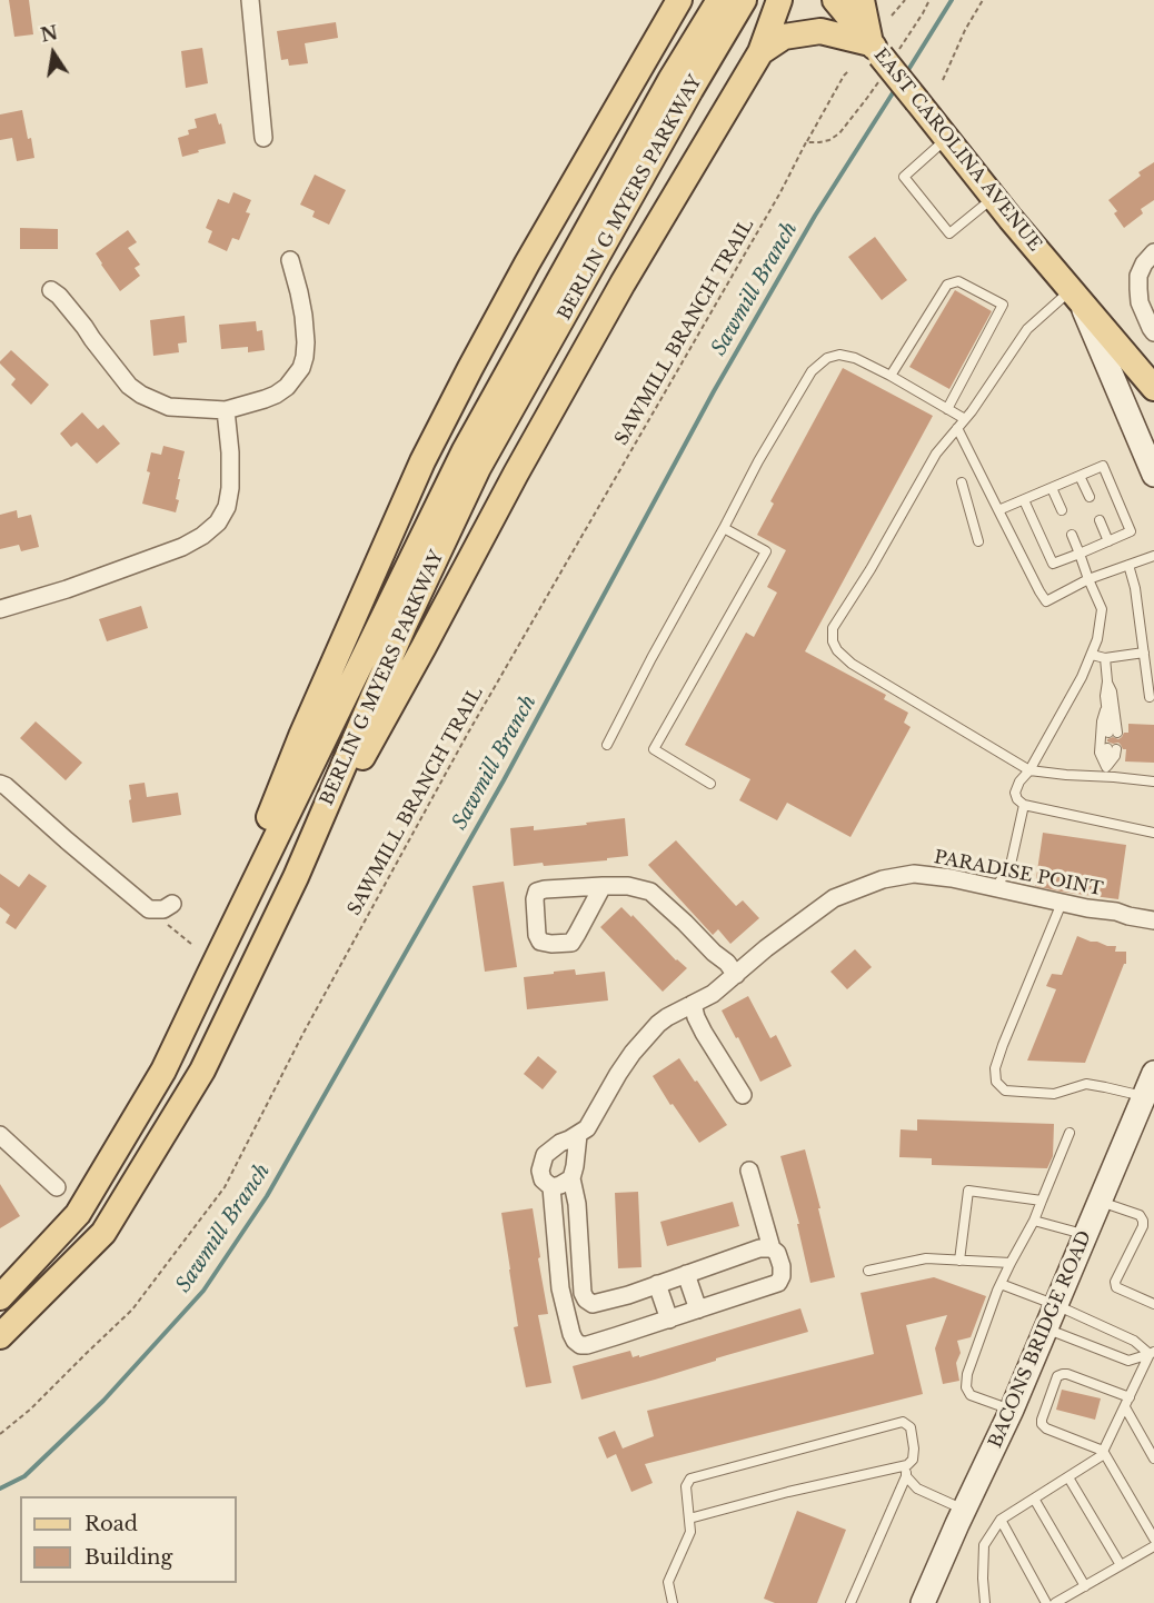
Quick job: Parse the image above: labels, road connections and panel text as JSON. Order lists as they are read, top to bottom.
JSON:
{
  "streets": {
    "main road": ["EAST CAROLINA AVENUE", "BERLIN G MYERS PARKWAY", "BACONS BRIDGE ROAD"],
    "street": ["PARADISE POINT"],
    "path": ["SAWMILL BRANCH TRAIL"]
  },
  "water": ["Sawmill Branch"],
  "legend": ["Road", "Building"],
  "north": "top"
}
